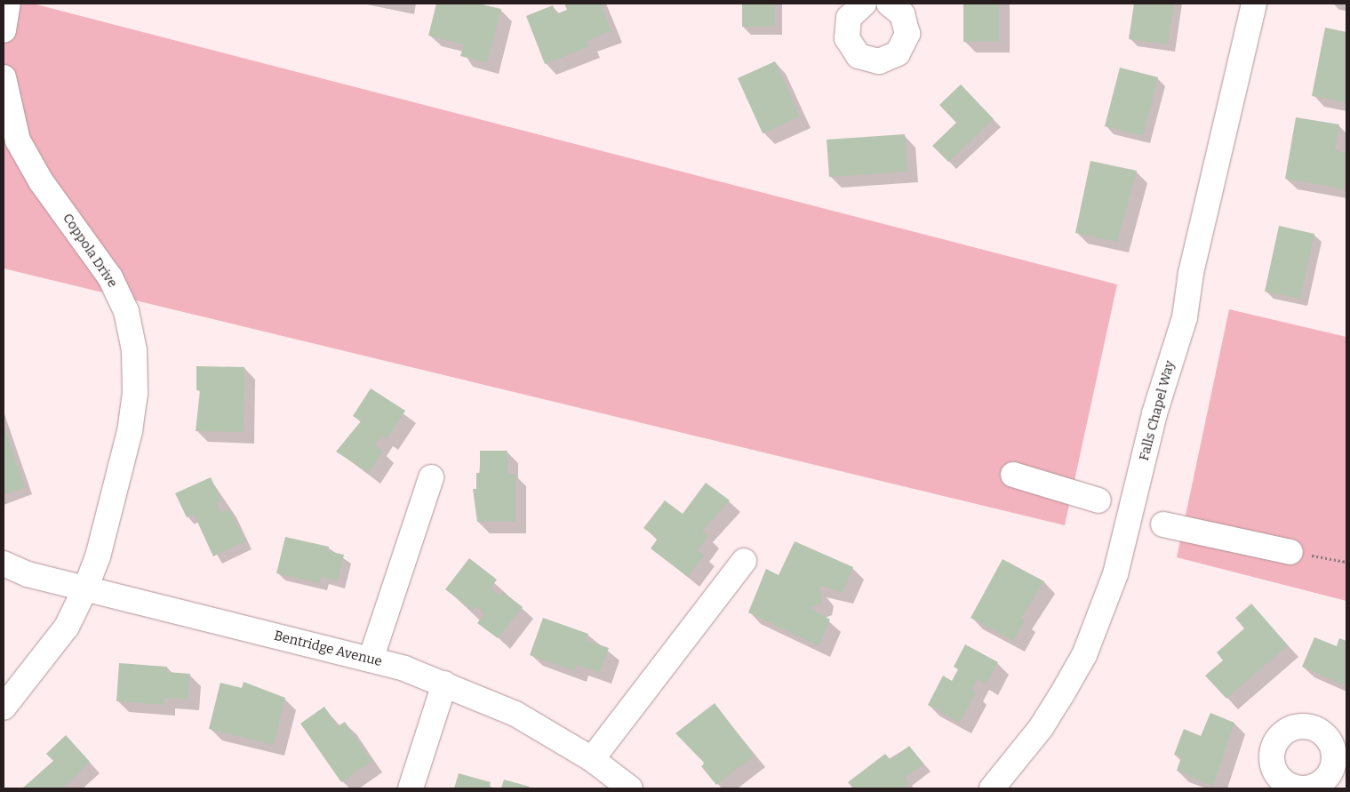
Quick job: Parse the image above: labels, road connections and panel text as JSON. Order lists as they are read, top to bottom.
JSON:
{
  "streets": {
    "street": ["Coppola Drive", "Falls Chapel Way", "Bentridge Avenue"]
  },
  "crossings": [
    ["Coppola Drive", "Bentridge Avenue"]
  ]
}
